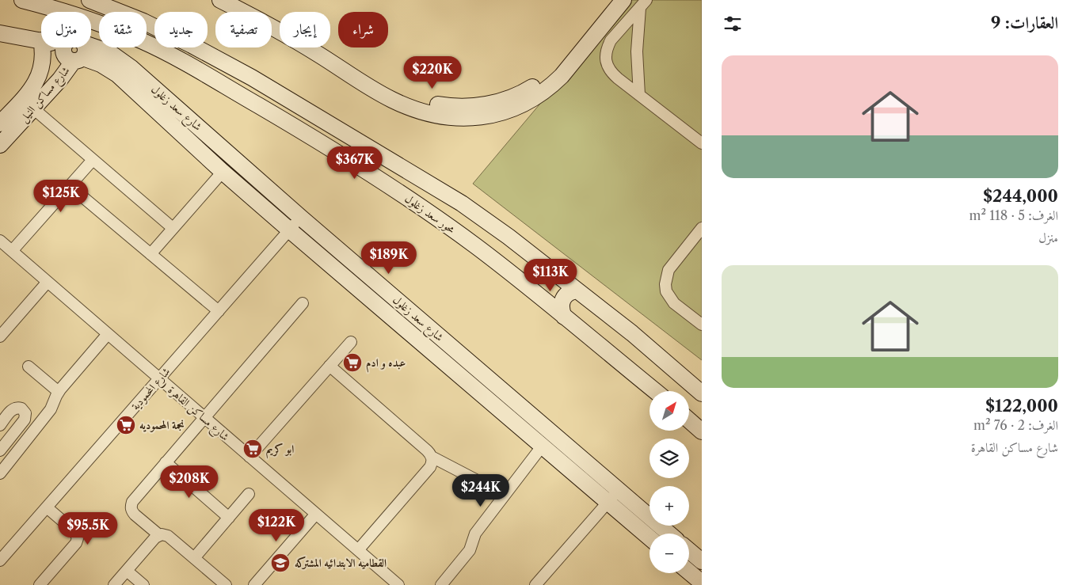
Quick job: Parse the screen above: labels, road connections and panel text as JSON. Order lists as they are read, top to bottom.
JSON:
{
  "streets": {
    "street": [
      "شارع مساكن النيل",
      "شارع سعد زغلول",
      "محور سعد زغلول",
      "شارع المحمودية",
      "شارع مساكن القاهرة"
    ]
  },
  "crossings": [
    ["شارع مساكن النيل", "شارع سعد زغلول"],
    ["شارع سعد زغلول", "شارع المحمودية"],
    ["شارع المحمودية", "شارع مساكن القاهرة"]
  ],
  "places": {
    "supermarket": ["عبده و ادم", "نجمة المحموديه", "ابو كريم"],
    "school or university": ["القطاميه الابتدائيه المشتركه"]
  },
  "north": "top right",
  "page": {
    "heading": "العقارات: 9",
    "chip": [
      "شراء",
      "إيجار",
      "تصفية",
      "جديد",
      "شقة",
      "منزل"
    ],
    "list": [
      {
        "name": "$244,000",
        "note": "الغرف: 5 · 118 m² · منزل"
      },
      {
        "name": "$122,000",
        "note": "الغرف: 2 · 76 m² · شارع مساكن القاهرة"
      }
    ],
    "price": [
      "$220K",
      "$367K",
      "$125K",
      "$189K",
      "$113K",
      "$208K",
      "$244K",
      "$122K",
      "$95.5K"
    ],
    "map_buttons": ["+", "−"]
  }
}
